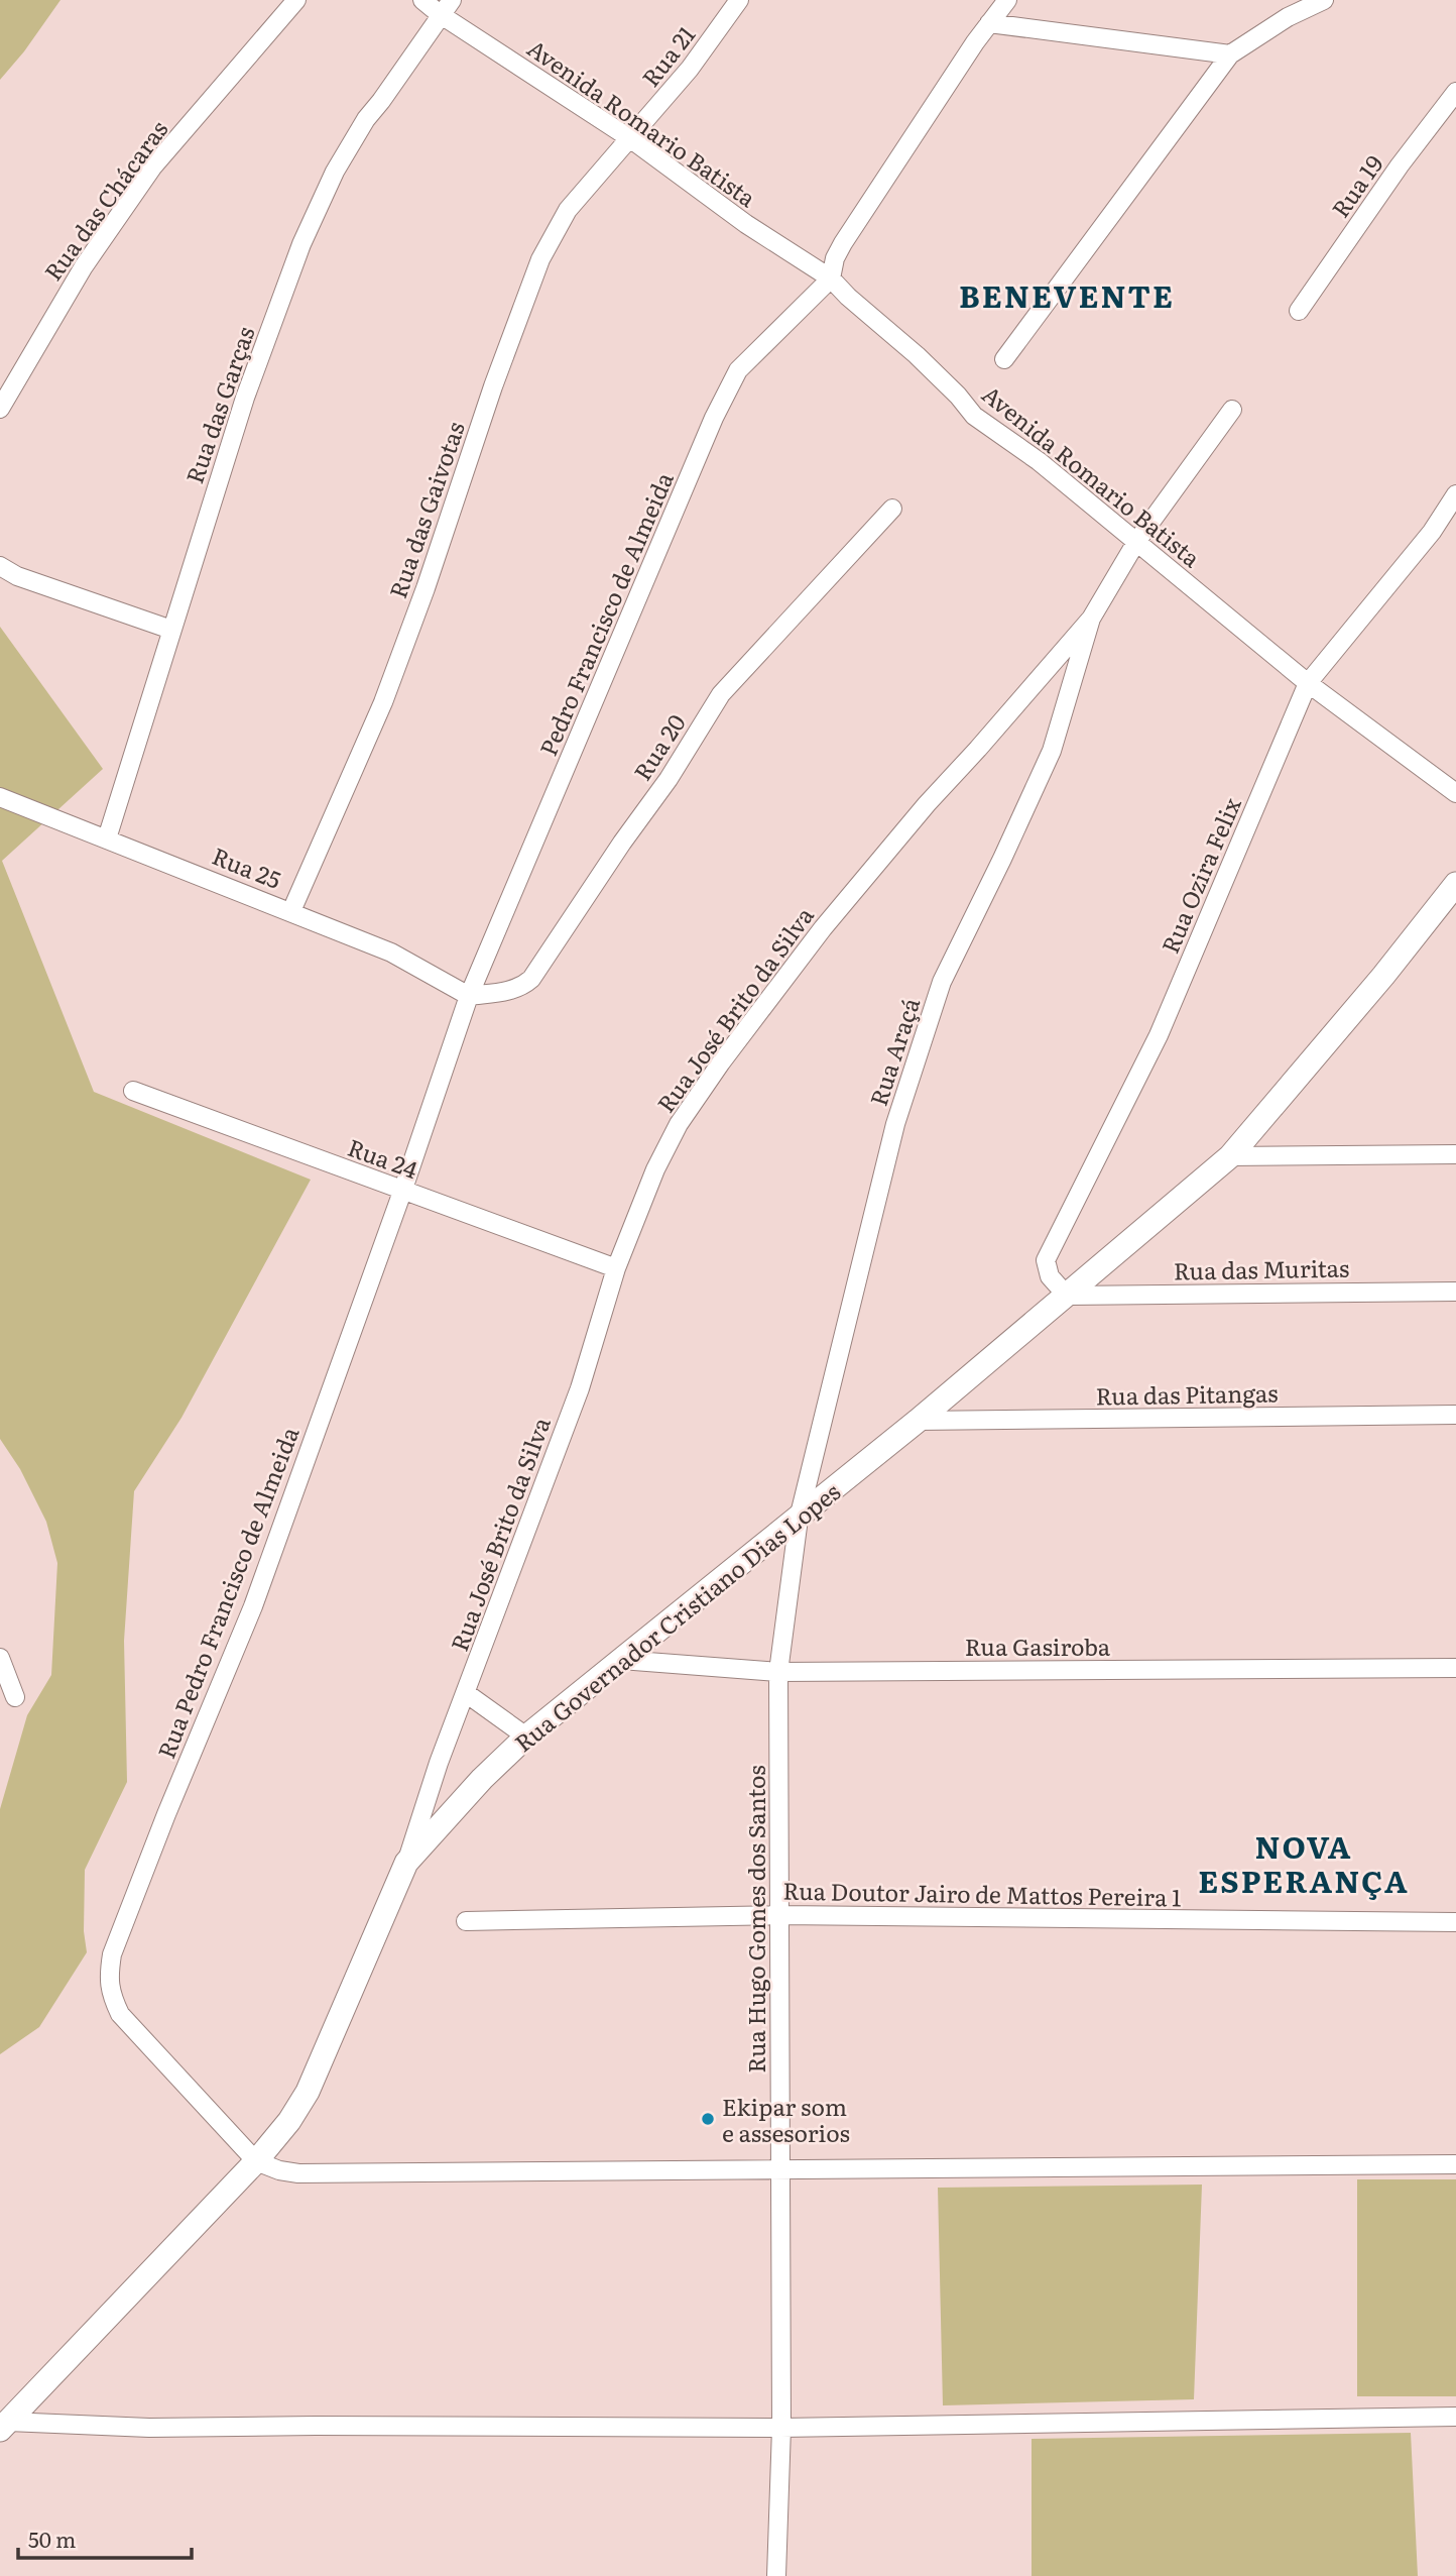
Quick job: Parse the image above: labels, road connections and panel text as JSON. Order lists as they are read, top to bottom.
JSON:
{
  "streets": {
    "street": [
      "Rua 21",
      "Avenida Romario Batista",
      "Rua 19",
      "Rua das Chácaras",
      "Rua das Garças",
      "Rua das Gaivotas",
      "Pedro Francisco de Almeida",
      "Rua 20",
      "Rua 25",
      "Rua Ozira Felix",
      "Rua José Brito da Silva",
      "Rua Araçá",
      "Rua 24",
      "Rua das Muritas",
      "Rua das Pitangas",
      "Rua Pedro Francisco de Almeida",
      "Rua Governador Cristiano Dias Lopes",
      "Rua Gasiroba",
      "Rua Doutor Jairo de Mattos Pereira 1",
      "Rua Hugo Gomes dos Santos"
    ]
  },
  "crossings": [
    ["Rua 21", "Avenida Romario Batista"],
    ["Rua 21", "Rua das Gaivotas"],
    ["Avenida Romario Batista", "Rua das Garças"],
    ["Avenida Romario Batista", "Rua das Gaivotas"],
    ["Avenida Romario Batista", "Pedro Francisco de Almeida"],
    ["Avenida Romario Batista", "Rua Ozira Felix"],
    ["Avenida Romario Batista", "Rua José Brito da Silva"],
    ["Rua das Garças", "Rua 25"],
    ["Rua das Gaivotas", "Rua 25"],
    ["Pedro Francisco de Almeida", "Rua 20"],
    ["Pedro Francisco de Almeida", "Rua 25"],
    ["Pedro Francisco de Almeida", "Rua Pedro Francisco de Almeida"],
    ["Rua 20", "Rua 25"],
    ["Rua 20", "Rua Pedro Francisco de Almeida"],
    ["Rua 25", "Rua Pedro Francisco de Almeida"],
    ["Rua Ozira Felix", "Rua das Muritas"],
    ["Rua Ozira Felix", "Rua Governador Cristiano Dias Lopes"],
    ["Rua José Brito da Silva", "Rua Araçá"],
    ["Rua José Brito da Silva", "Rua 24"],
    ["Rua José Brito da Silva", "Rua Governador Cristiano Dias Lopes"],
    ["Rua Araçá", "Rua Governador Cristiano Dias Lopes"],
    ["Rua Araçá", "Rua Hugo Gomes dos Santos"],
    ["Rua 24", "Rua Pedro Francisco de Almeida"],
    ["Rua das Muritas", "Rua Governador Cristiano Dias Lopes"],
    ["Rua das Pitangas", "Rua Governador Cristiano Dias Lopes"],
    ["Rua Pedro Francisco de Almeida", "Rua Governador Cristiano Dias Lopes"],
    ["Rua Governador Cristiano Dias Lopes", "Rua Gasiroba"],
    ["Rua Governador Cristiano Dias Lopes", "Rua Hugo Gomes dos Santos"],
    ["Rua Gasiroba", "Rua Hugo Gomes dos Santos"],
    ["Rua Doutor Jairo de Mattos Pereira 1", "Rua Hugo Gomes dos Santos"]
  ],
  "districts": ["BENEVENTE", "NOVA ESPERANÇA"],
  "places": ["Ekipar som e assesorios"],
  "scale_bar": "50 m"
}
